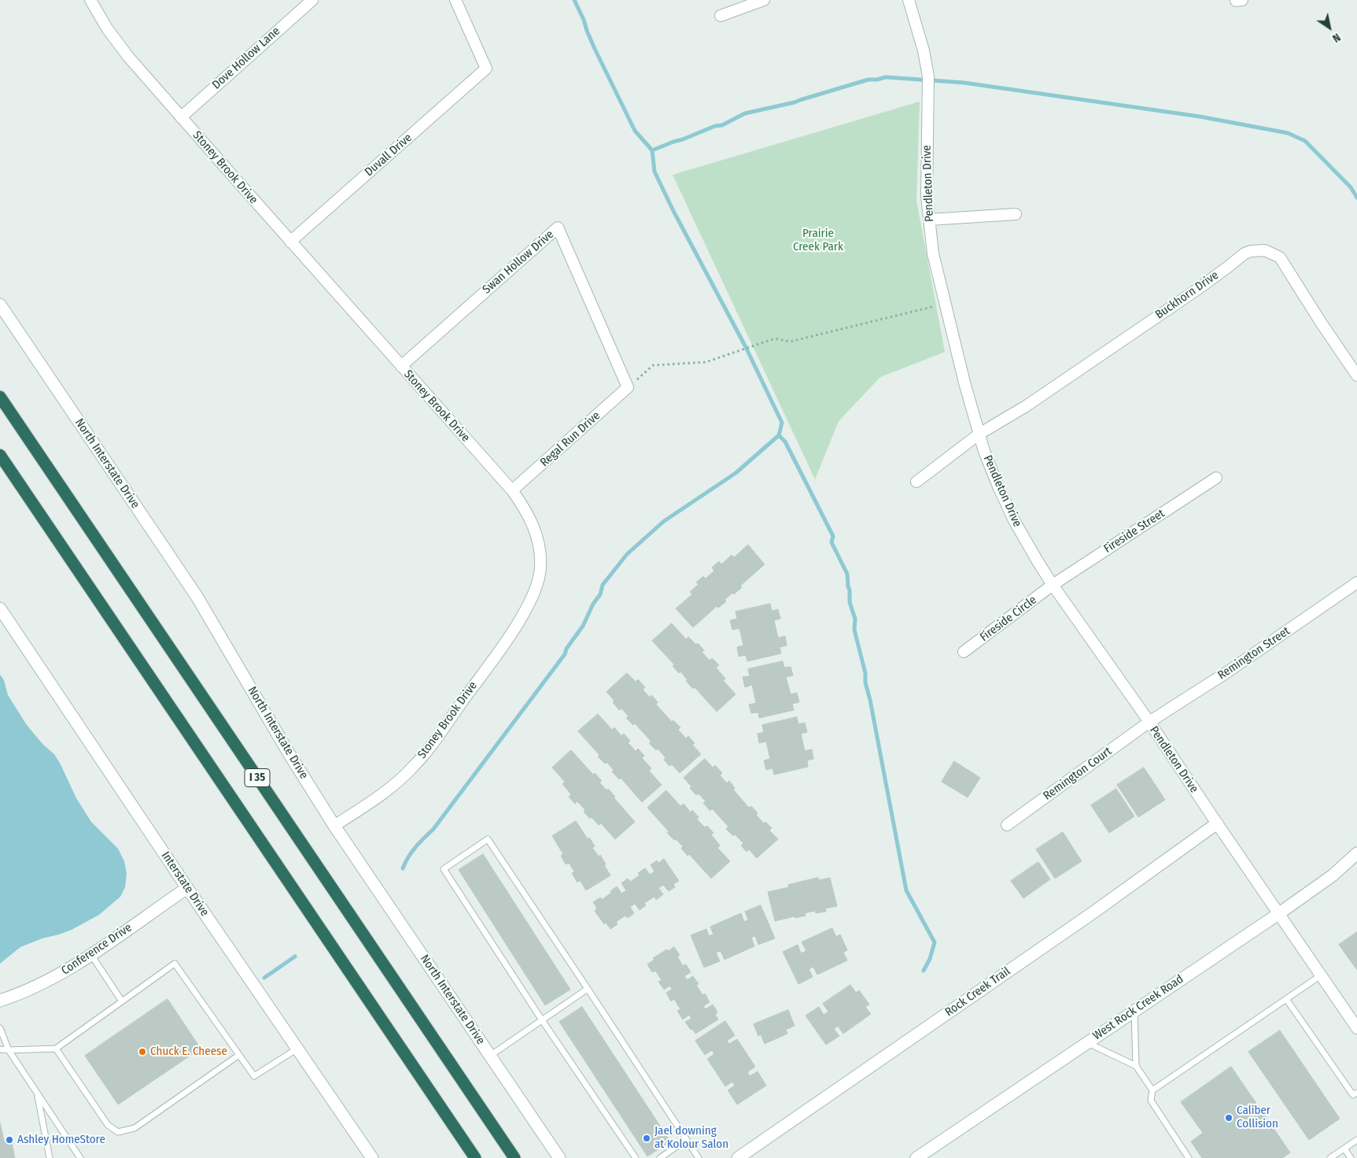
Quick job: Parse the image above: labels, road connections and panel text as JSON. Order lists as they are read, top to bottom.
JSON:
{
  "streets": {
    "highway": ["I 35"],
    "street": [
      "Dove Hollow Lane",
      "Duvall Drive",
      "Stoney Brook Drive",
      "Pendleton Drive",
      "Swan Hollow Drive",
      "Buckhorn Drive",
      "Regal Run Drive",
      "North Interstate Drive",
      "Fireside Street",
      "Fireside Circle",
      "Remington Street",
      "Remington Court",
      "Interstate Drive",
      "Conference Drive",
      "Rock Creek Trail",
      "West Rock Creek Road"
    ]
  },
  "crossings": [
    ["Dove Hollow Lane", "Stoney Brook Drive"],
    ["Duvall Drive", "Stoney Brook Drive"],
    ["Stoney Brook Drive", "Swan Hollow Drive"],
    ["Stoney Brook Drive", "Regal Run Drive"],
    ["Stoney Brook Drive", "North Interstate Drive"],
    ["Pendleton Drive", "Buckhorn Drive"],
    ["Pendleton Drive", "Fireside Street"],
    ["Pendleton Drive", "Fireside Circle"],
    ["Pendleton Drive", "Remington Street"],
    ["Pendleton Drive", "Remington Court"],
    ["Pendleton Drive", "Rock Creek Trail"],
    ["Pendleton Drive", "West Rock Creek Road"],
    ["Swan Hollow Drive", "Regal Run Drive"],
    ["Fireside Street", "Fireside Circle"],
    ["Remington Street", "Remington Court"],
    ["Interstate Drive", "Conference Drive"]
  ],
  "parks": ["Prairie Creek Park"],
  "places": [
    "Chuck E. Cheese",
    "Caliber Collision",
    "Jael downing at Kolour Salon",
    "Ashley HomeStore"
  ],
  "north": "bottom right"
}
